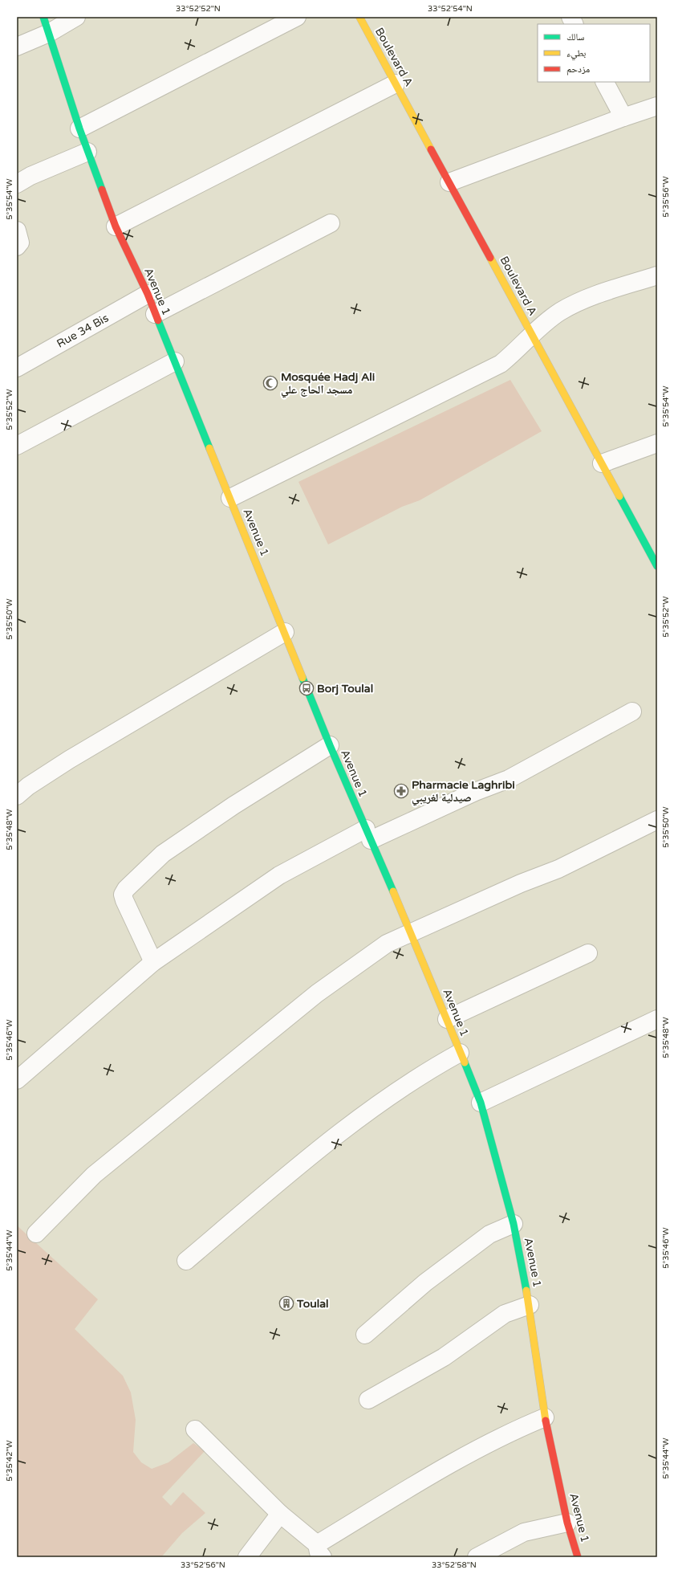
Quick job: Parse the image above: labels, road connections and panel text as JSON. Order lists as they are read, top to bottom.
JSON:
{
  "streets": {
    "street": ["Boulevard A", "Avenue 1", "Rue 34 Bis"]
  },
  "crossings": [
    ["Avenue 1", "Rue 34 Bis"]
  ],
  "places": {
    "mosque": ["Mosquée Hadj Ali مسجد الحاج علي"],
    "bus stop": ["Borj Toulal"],
    "pharmacy": ["Pharmacie Laghribi صيدلية لغريبي"],
    "building": ["Toulal"]
  },
  "legend": ["سالك", "بطيء", "مزدحم"],
  "coordinates": [
    "33°52'52\"N",
    "33°52'54\"N",
    "5°35'56\"W",
    "5°35'54\"W",
    "5°35'52\"W",
    "5°35'50\"W",
    "5°35'48\"W",
    "5°35'46\"W",
    "5°35'44\"W",
    "5°35'42\"W",
    "33°52'56\"N",
    "33°52'58\"N"
  ]
}
